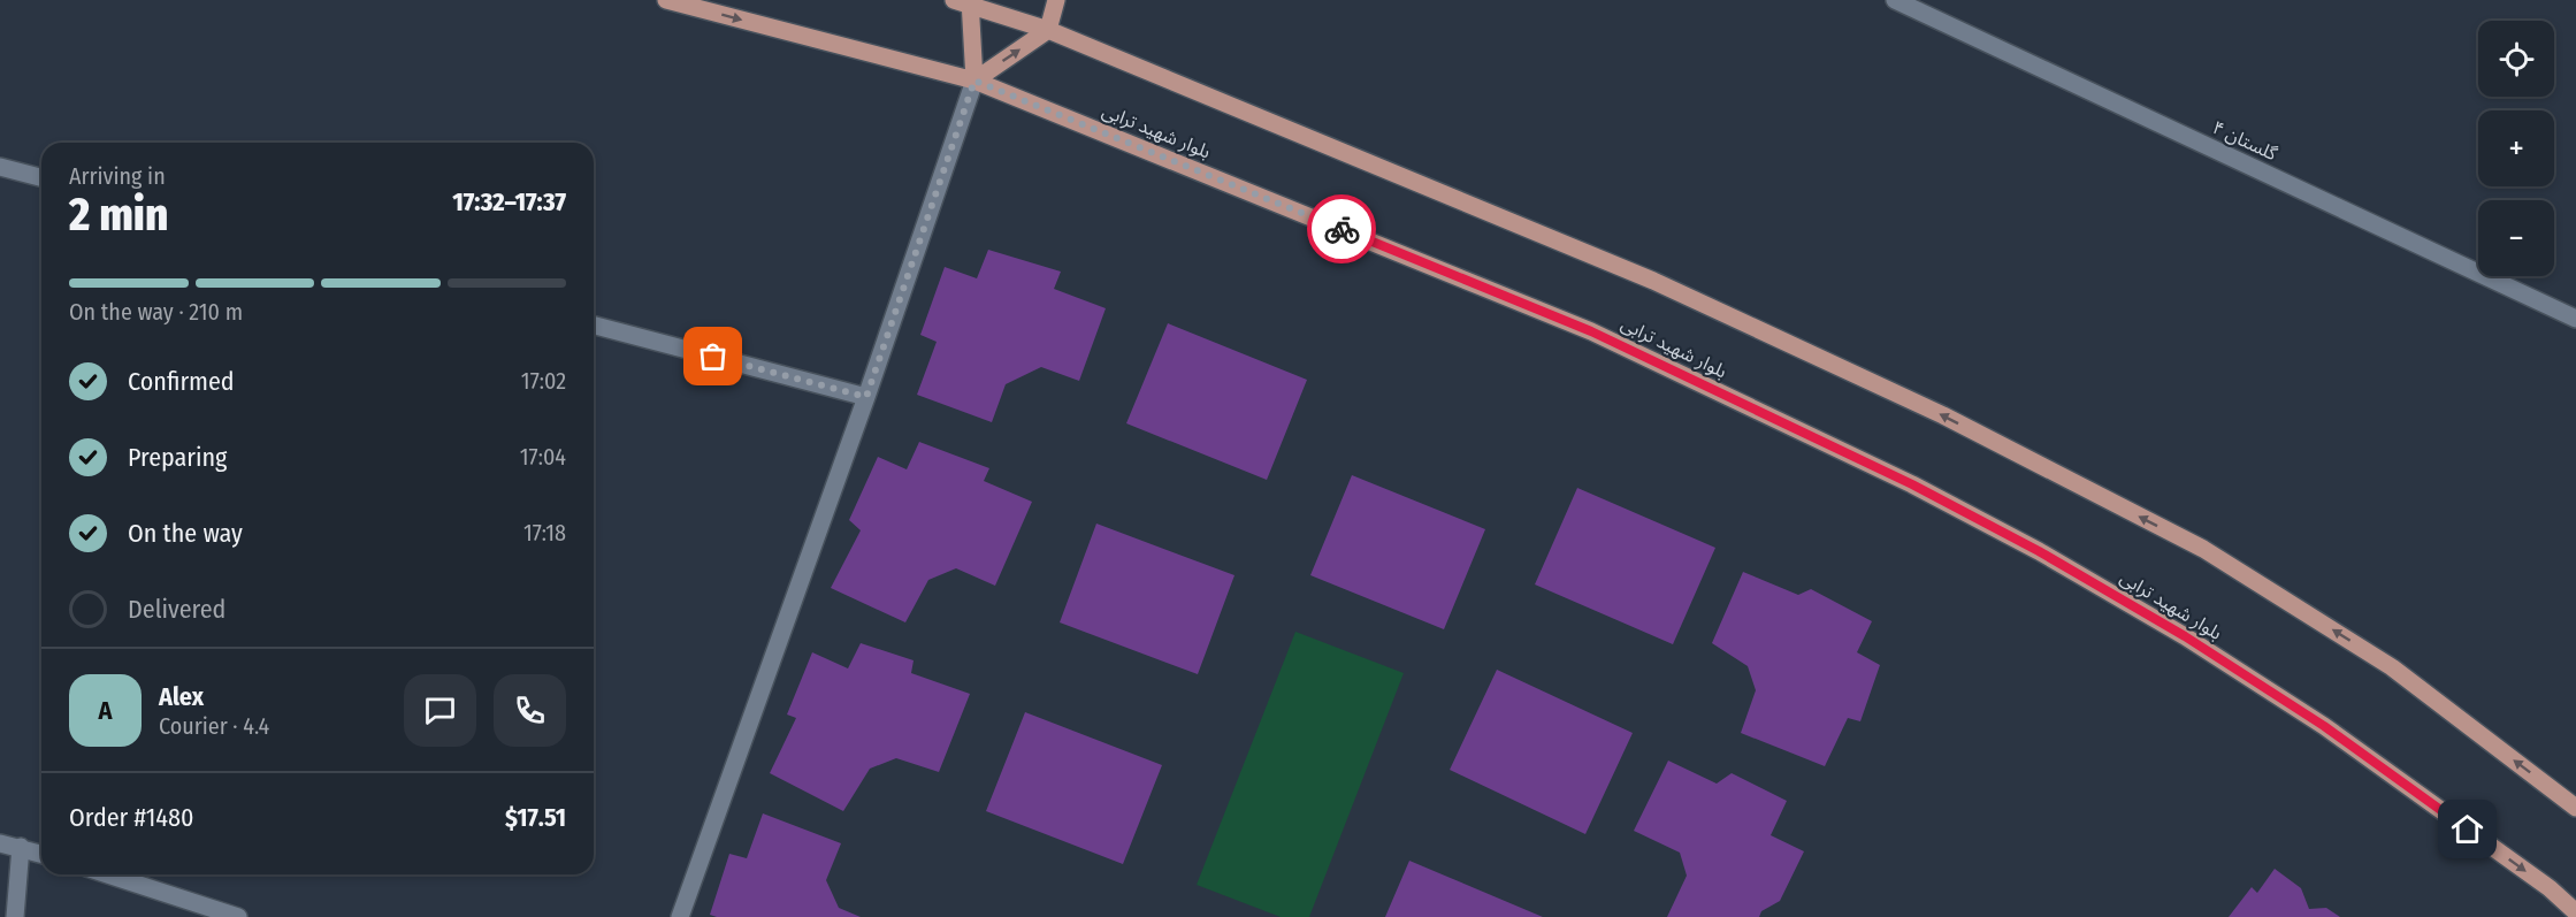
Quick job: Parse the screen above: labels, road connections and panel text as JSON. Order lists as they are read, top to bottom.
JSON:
{
  "streets": {
    "main road": ["بلوار شهید ترابی"],
    "street": ["گلستان ۴"]
  },
  "page": {
    "map_buttons": ["+", "−"],
    "heading": ["2 min", "Arriving in", "17:32–17:37"],
    "panel": [
      "Alex",
      "Courier · 4.4",
      "Order #1480",
      "$17.51"
    ],
    "bar": "On the way · 210 m",
    "list": [
      ["Confirmed", "17:02"],
      ["Preparing", "17:04"],
      ["On the way", "17:18"],
      "Delivered"
    ],
    "round": "A"
  }
}
